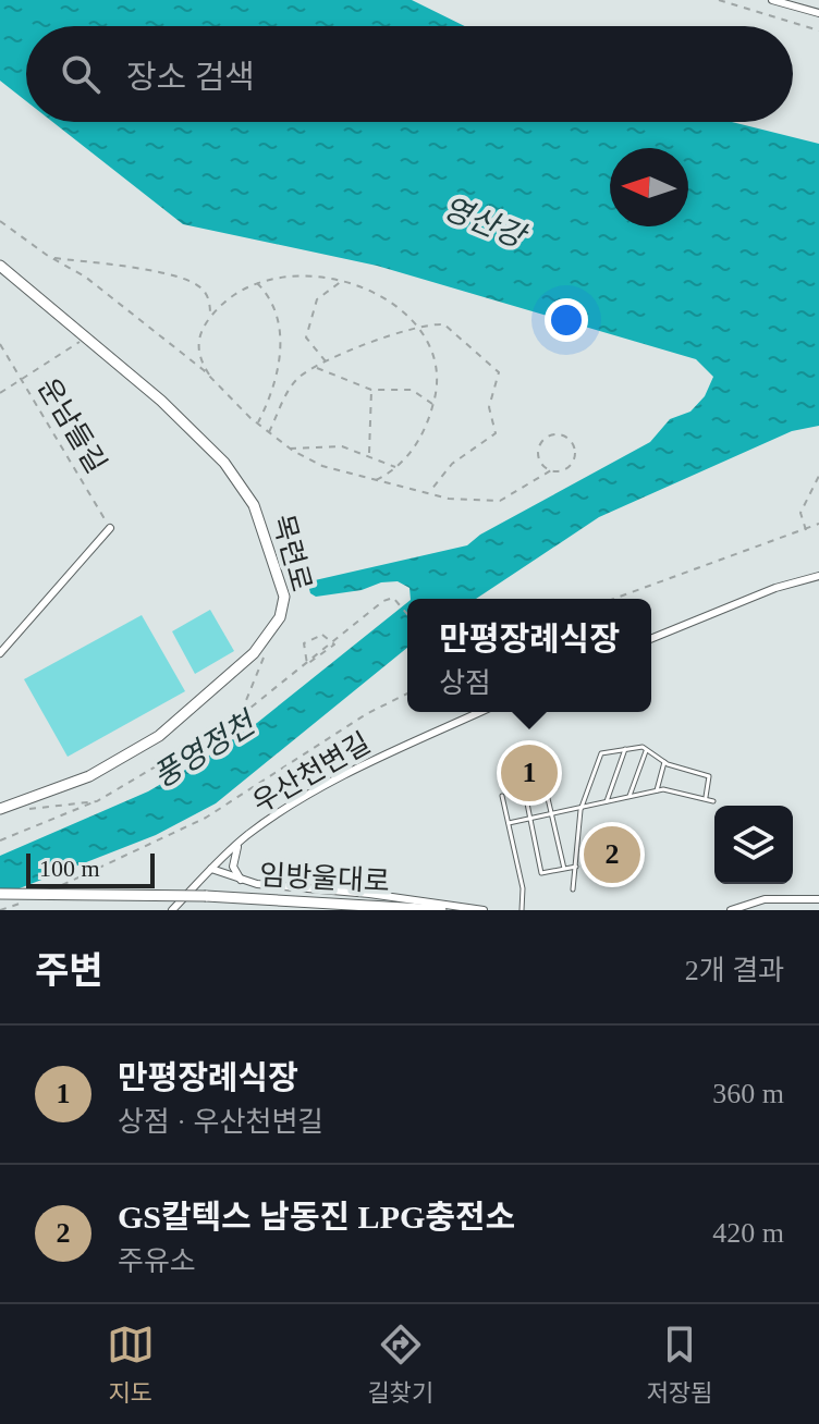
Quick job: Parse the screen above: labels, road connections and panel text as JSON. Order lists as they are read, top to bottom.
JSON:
{
  "streets": {
    "street": ["목련로", "우산천변길", "임방울대로"],
    "path": ["운남들길"]
  },
  "water": ["영산강", "풍영정천"],
  "scale_bar": "100 m",
  "north": "left",
  "page": {
    "search": "장소 검색",
    "popup": ["만평장례식장", "상점"],
    "pins": ["1", "2"],
    "scale": "100 m",
    "heading": ["주변", "2개 결과"],
    "list": [
      {
        "mark": "1",
        "name": "만평장례식장",
        "note": "상점 · 우산천변길",
        "value": "360 m"
      },
      {
        "mark": "2",
        "name": "GS칼텍스 남동진 LPG충전소",
        "note": "주유소",
        "value": "420 m"
      }
    ],
    "nav": ["지도", "길찾기", "저장됨"]
  }
}
